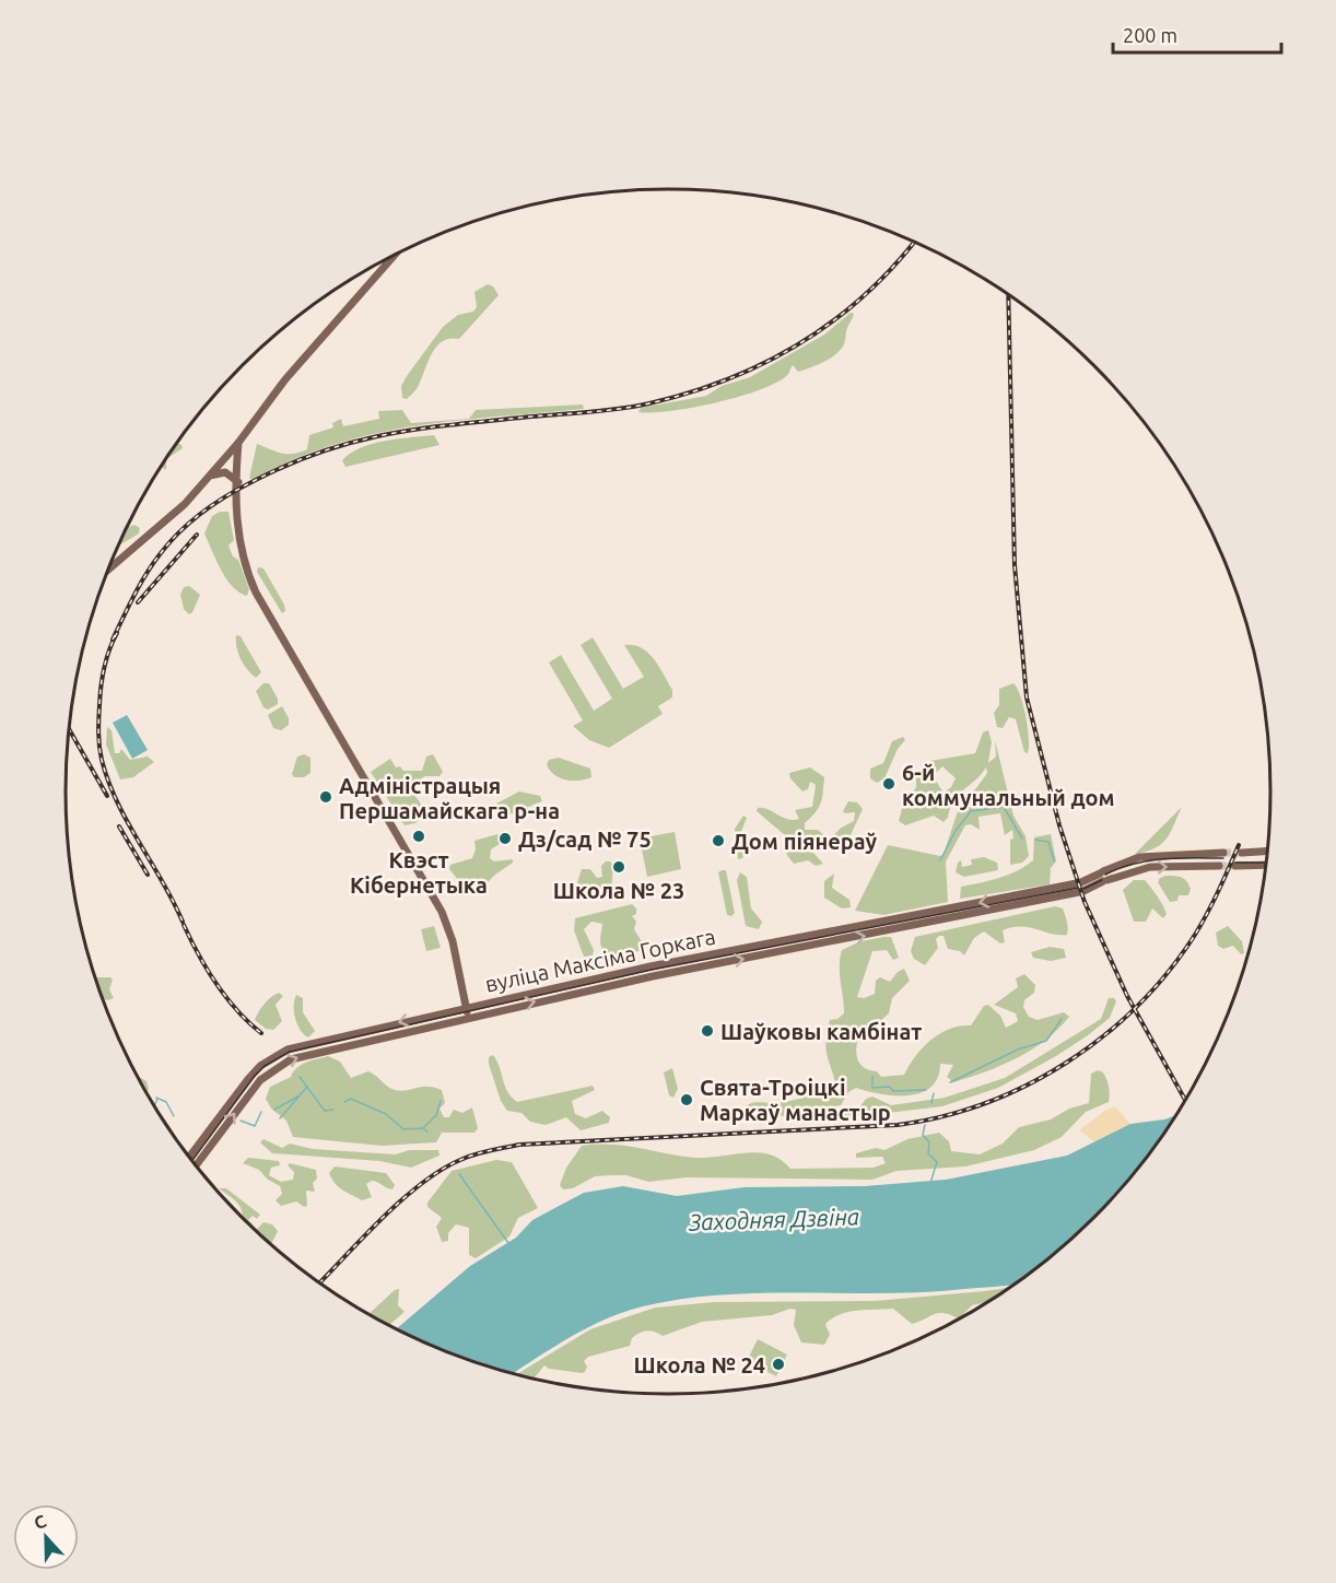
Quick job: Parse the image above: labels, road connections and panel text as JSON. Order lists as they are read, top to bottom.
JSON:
{
  "streets": {
    "main road": ["вуліца Максіма Горкага"]
  },
  "water": ["Заходняя Дзвіна"],
  "places": [
    "6-й коммунальный дом",
    "Адміністрацыя Першамайскага р-на",
    "Квэст Кібернетыка",
    "Дз/сад № 75",
    "Дом піянераў",
    "Школа № 23",
    "Шаўковы камбінат",
    "Свята-Троіцкі Маркаў манастыр",
    "Школа № 24"
  ],
  "scale_bar": "200 m",
  "north": "top"
}
